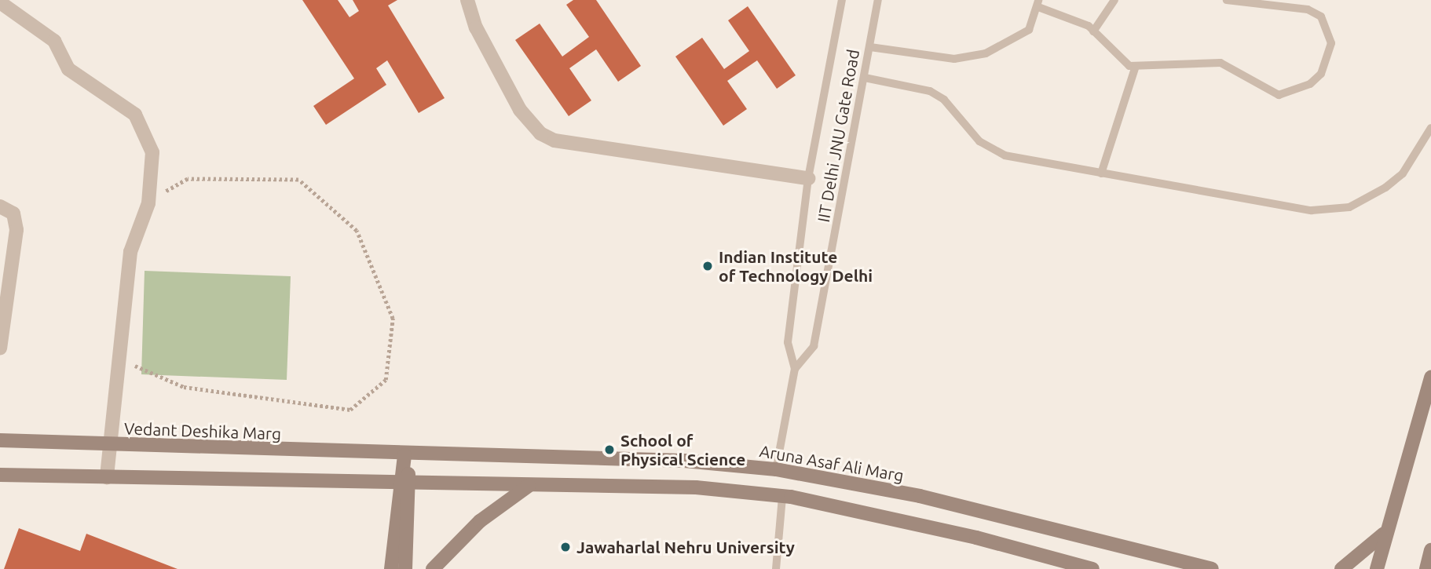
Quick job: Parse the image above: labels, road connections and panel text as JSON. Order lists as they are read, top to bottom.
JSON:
{
  "streets": {
    "main road": ["Vedant Deshika Marg", "Aruna Asaf Ali Marg"],
    "lane": ["IIT Delhi JNU Gate Road"]
  },
  "crossings": [
    ["IIT Delhi JNU Gate Road", "Aruna Asaf Ali Marg"],
    ["Vedant Deshika Marg", "Aruna Asaf Ali Marg"]
  ],
  "places": ["Indian Institute of Technology Delhi", "School of Physical Science", "Jawaharlal Nehru University"]
}
